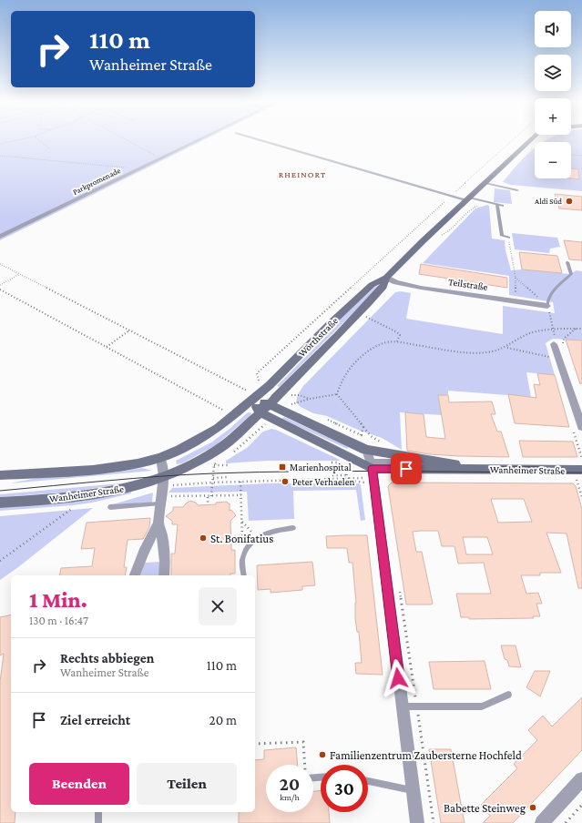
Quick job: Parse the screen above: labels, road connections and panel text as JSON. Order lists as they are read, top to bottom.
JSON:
{
  "streets": {
    "street": [
      "Parkpromenade",
      "Teilstraße",
      "Wörthstraße",
      "Wanheimer Straße"
    ]
  },
  "crossings": [
    ["Teilstraße", "Wörthstraße"],
    ["Wörthstraße", "Wanheimer Straße"]
  ],
  "districts": ["RHEINORT"],
  "places": {
    "other": [
      "Aldi Süd",
      "Peter Verhaelen",
      "St. Bonifatius",
      "Familienzentrum Zaubersterne Hochfeld",
      "Babette Steinweg"
    ],
    "transit": ["Marienhospital"]
  },
  "page": {
    "map_buttons": ["+", "−"],
    "turn": ["110 m", "Wanheimer Straße"],
    "heading": ["1 Min.", "130 m · 16:47"],
    "list": [
      {
        "name": "Rechts abbiegen",
        "note": "Wanheimer Straße",
        "value": "110 m"
      },
      {
        "name": "Ziel erreicht",
        "value": "20 m"
      }
    ],
    "buttons": ["Beenden", "Teilen"],
    "speed": "20 km/h",
    "limit": "30"
  }
}
